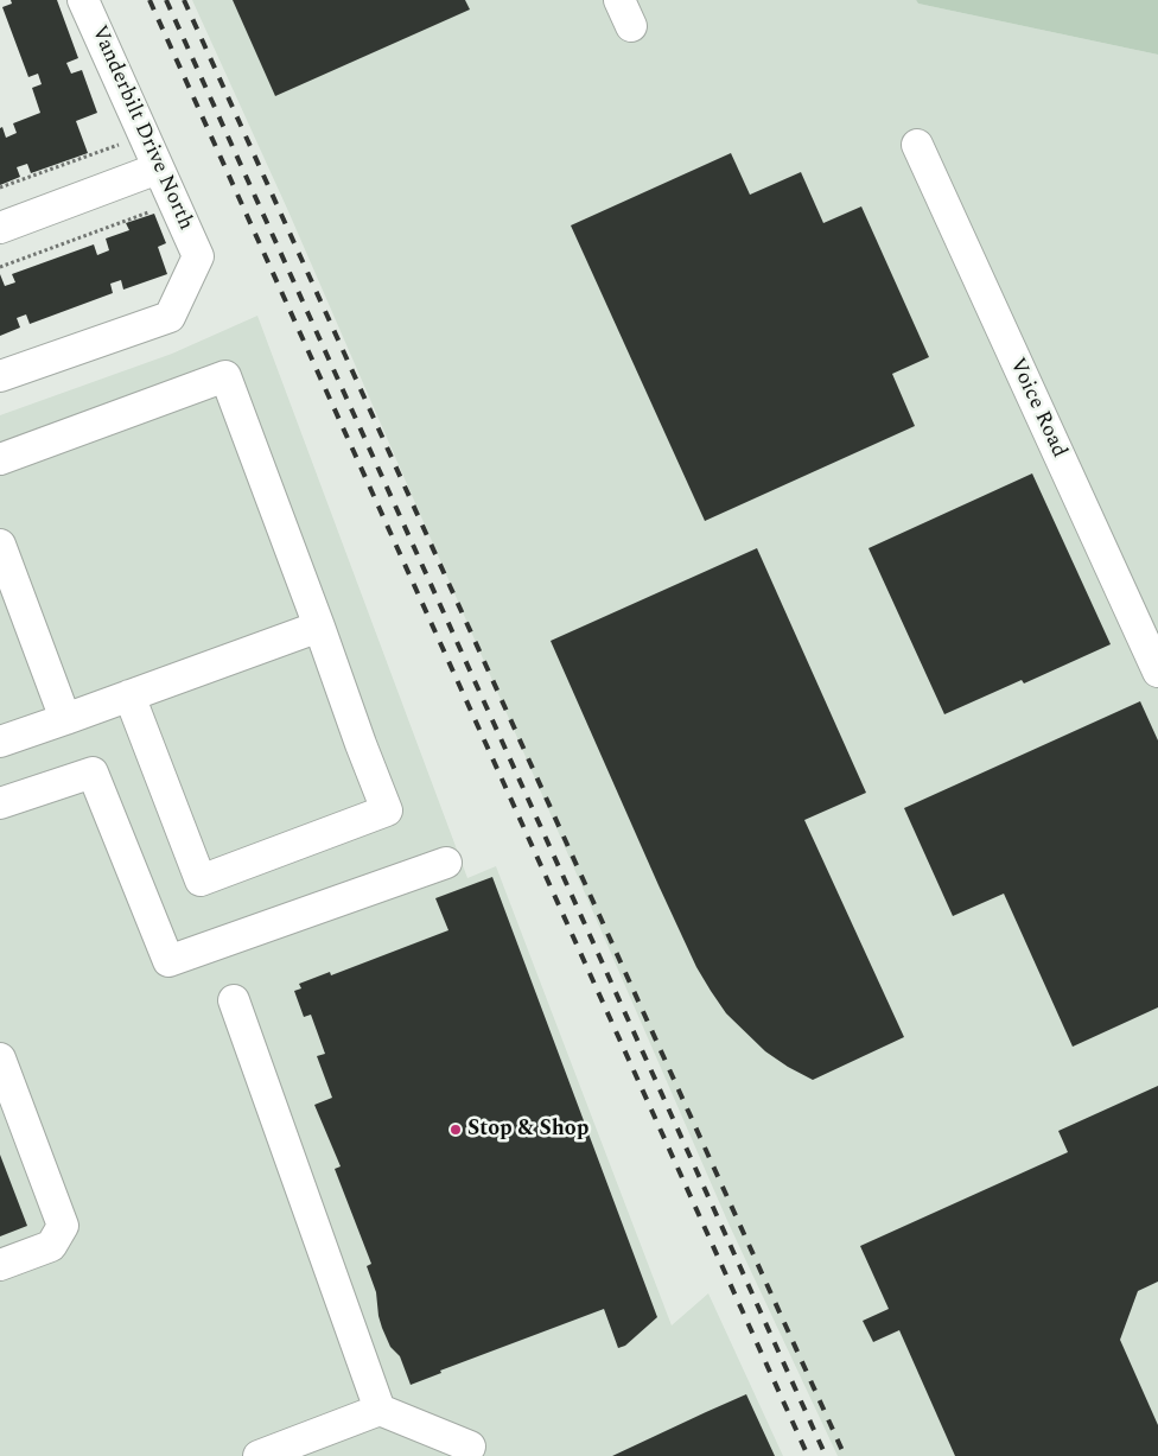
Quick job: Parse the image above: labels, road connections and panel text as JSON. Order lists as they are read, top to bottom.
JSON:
{
  "streets": {
    "street": ["Vanderbilt Drive North", "Voice Road"]
  },
  "places": ["Stop & Shop"]
}
